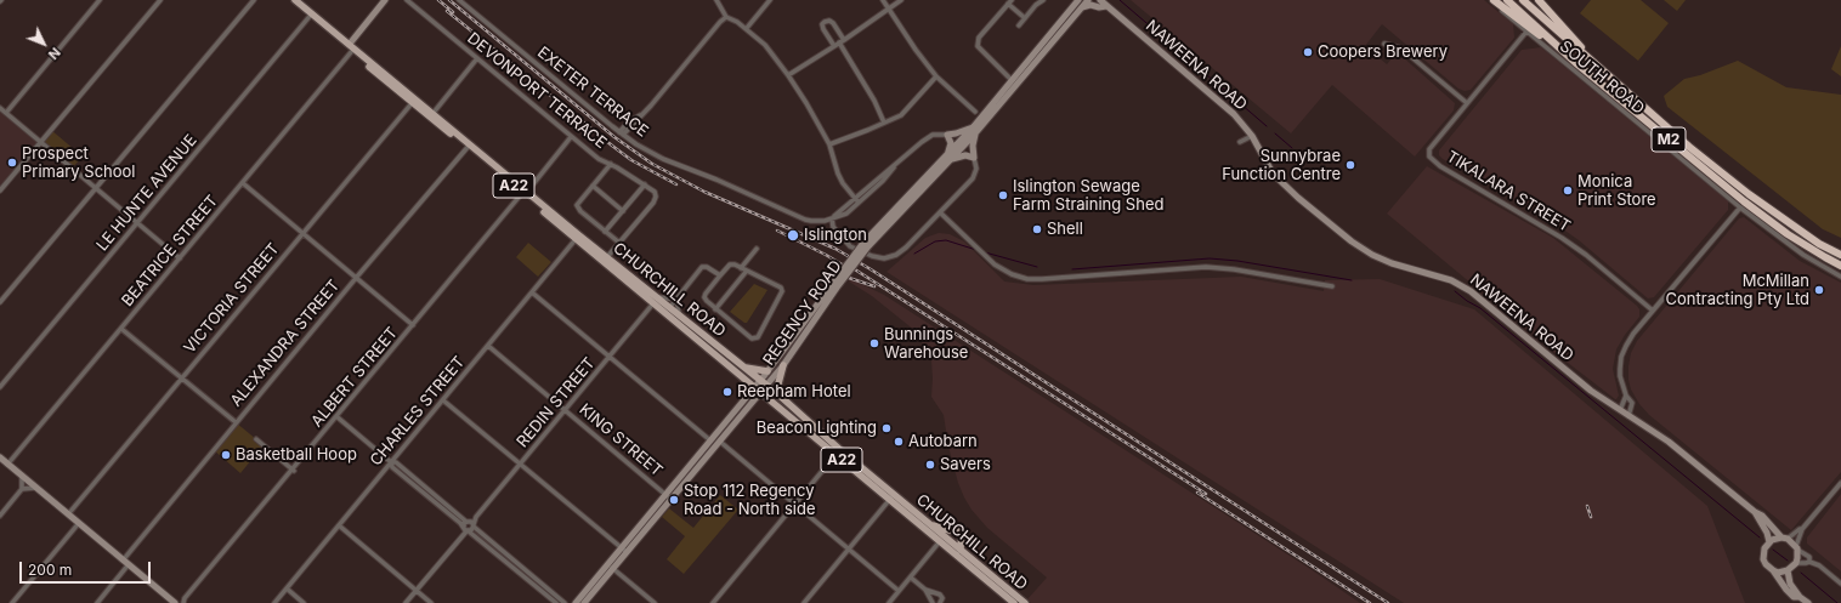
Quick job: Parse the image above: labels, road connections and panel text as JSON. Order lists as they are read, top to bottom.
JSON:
{
  "streets": {
    "highway": ["M2"],
    "main road": [
      "NAWEENA ROAD",
      "A22",
      "CHURCHILL ROAD",
      "REGENCY ROAD"
    ],
    "street": [
      "SOUTH ROAD",
      "DEVONPORT TERRACE",
      "EXETER TERRACE",
      "TIKALARA STREET",
      "LE HUNTE AVENUE",
      "BEATRICE STREET",
      "VICTORIA STREET",
      "ALEXANDRA STREET",
      "ALBERT STREET",
      "REDIN STREET",
      "CHARLES STREET",
      "KING STREET"
    ]
  },
  "crossings": [
    ["SOUTH ROAD", "TIKALARA STREET"],
    ["DEVONPORT TERRACE", "ALBERT STREET"],
    ["LE HUNTE AVENUE", "CHURCHILL ROAD"],
    ["BEATRICE STREET", "CHURCHILL ROAD"],
    ["CHURCHILL ROAD", "VICTORIA STREET"],
    ["CHURCHILL ROAD", "REGENCY ROAD"],
    ["CHURCHILL ROAD", "ALEXANDRA STREET"],
    ["CHURCHILL ROAD", "ALBERT STREET"],
    ["CHURCHILL ROAD", "REDIN STREET"],
    ["CHURCHILL ROAD", "CHARLES STREET"],
    ["REGENCY ROAD", "KING STREET"],
    ["REDIN STREET", "KING STREET"],
    ["CHARLES STREET", "KING STREET"]
  ],
  "places": [
    "Coopers Brewery",
    "Prospect Primary School",
    "Sunnybrae Function Centre",
    "Monica Print Store",
    "Islington Sewage Farm Straining Shed",
    "Shell",
    "Islington",
    "McMillan Contracting Pty Ltd",
    "Bunnings Warehouse",
    "Reepham Hotel",
    "Beacon Lighting",
    "Autobarn",
    "Basketball Hoop",
    "Savers",
    "Stop 112 Regency Road - North side"
  ],
  "scale_bar": "200 m",
  "north": "bottom right"
}
